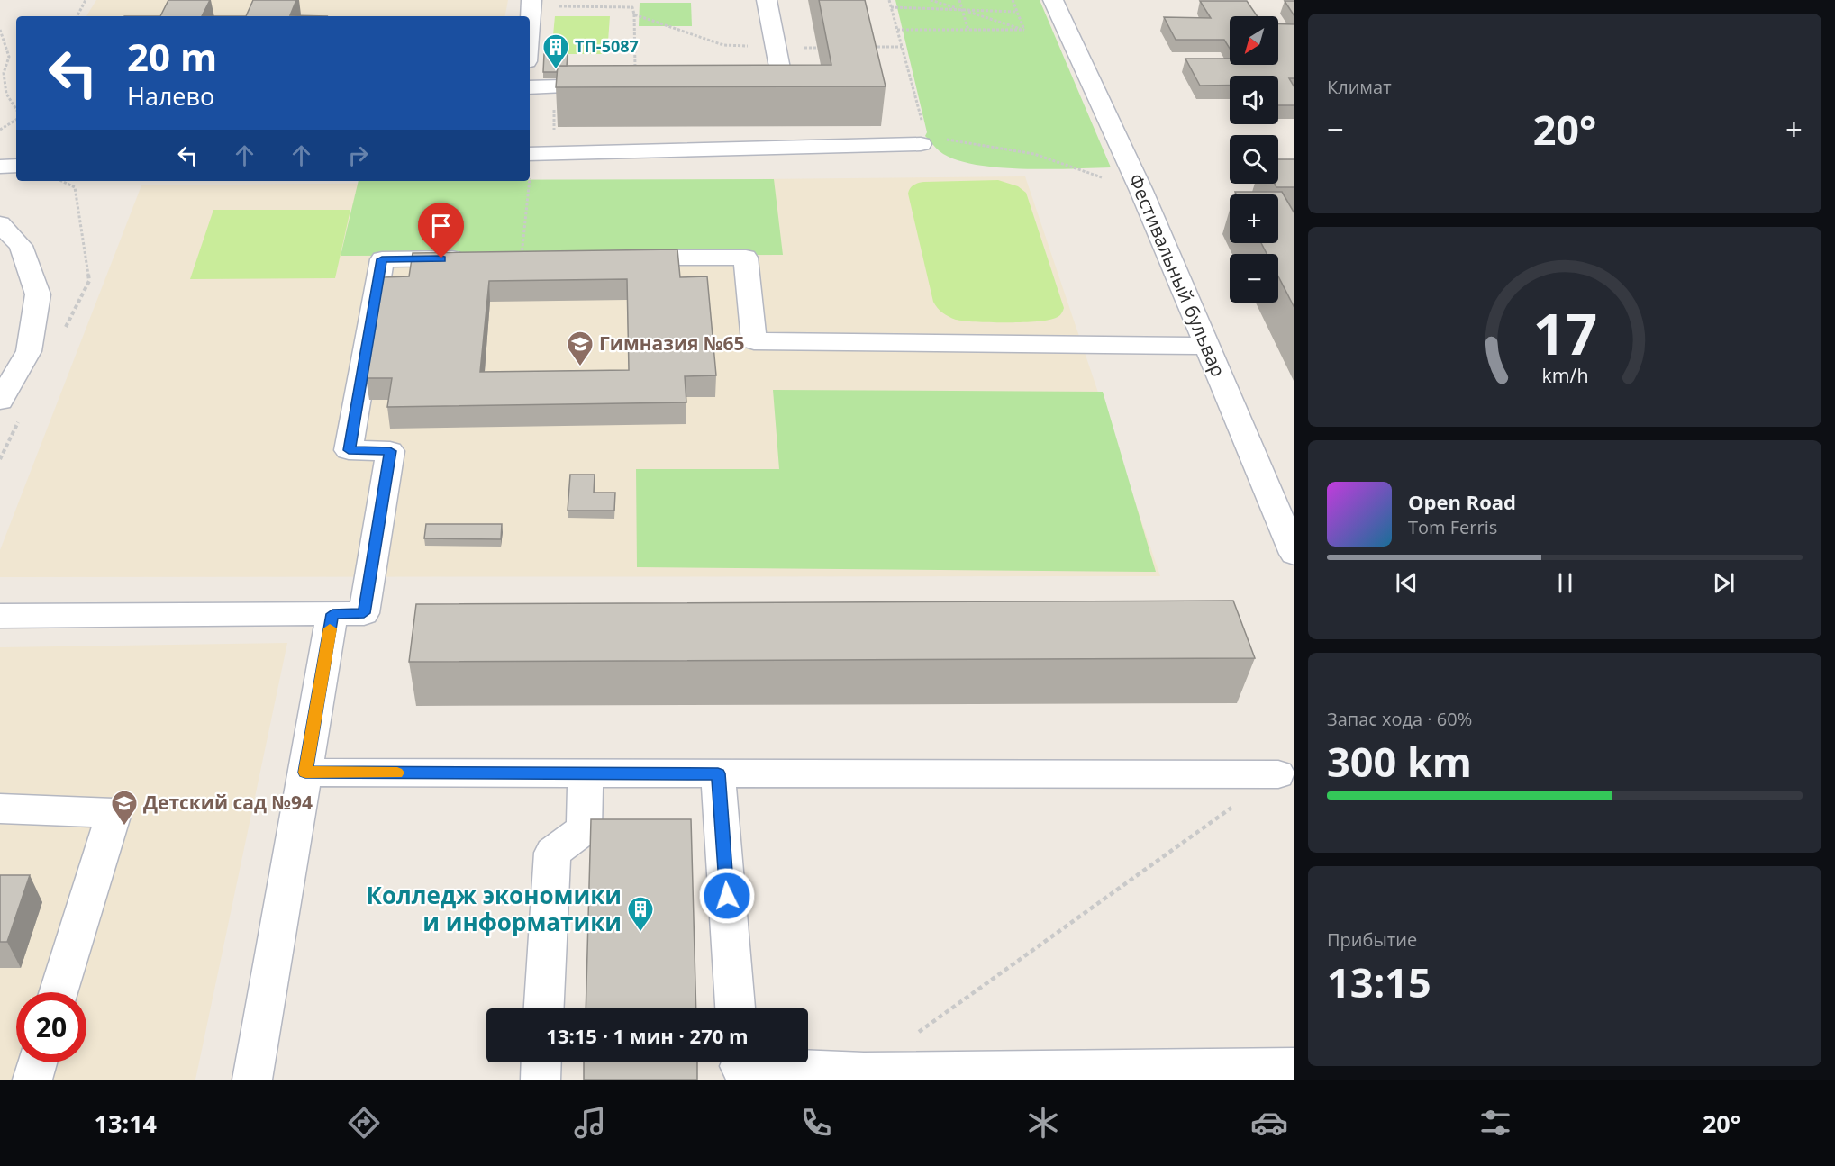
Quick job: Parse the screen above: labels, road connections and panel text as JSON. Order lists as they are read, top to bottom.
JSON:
{
  "streets": {
    "street": ["Фестивальный бульвар"]
  },
  "places": {
    "building": ["ТП-5087", "Колледж экономики и информатики"],
    "school or university": ["Гимназия №65", "Детский сад №94"]
  },
  "north": "bottom left",
  "page": {
    "tile": [
      "Климат",
      ["Запас хода · 60%", "300 km"],
      ["Прибытие", "13:15"]
    ],
    "map_buttons": ["+", "−"],
    "turn": ["20 m", "Налево"],
    "heat": ["−", "20°", "+"],
    "song": ["Open Road", "Tom Ferris"],
    "limit": "20",
    "trip": "13:15 · 1 мин · 270 m",
    "tabs": ["13:14", "20°"],
    "gauge": ["17", "km/h"]
  }
}
